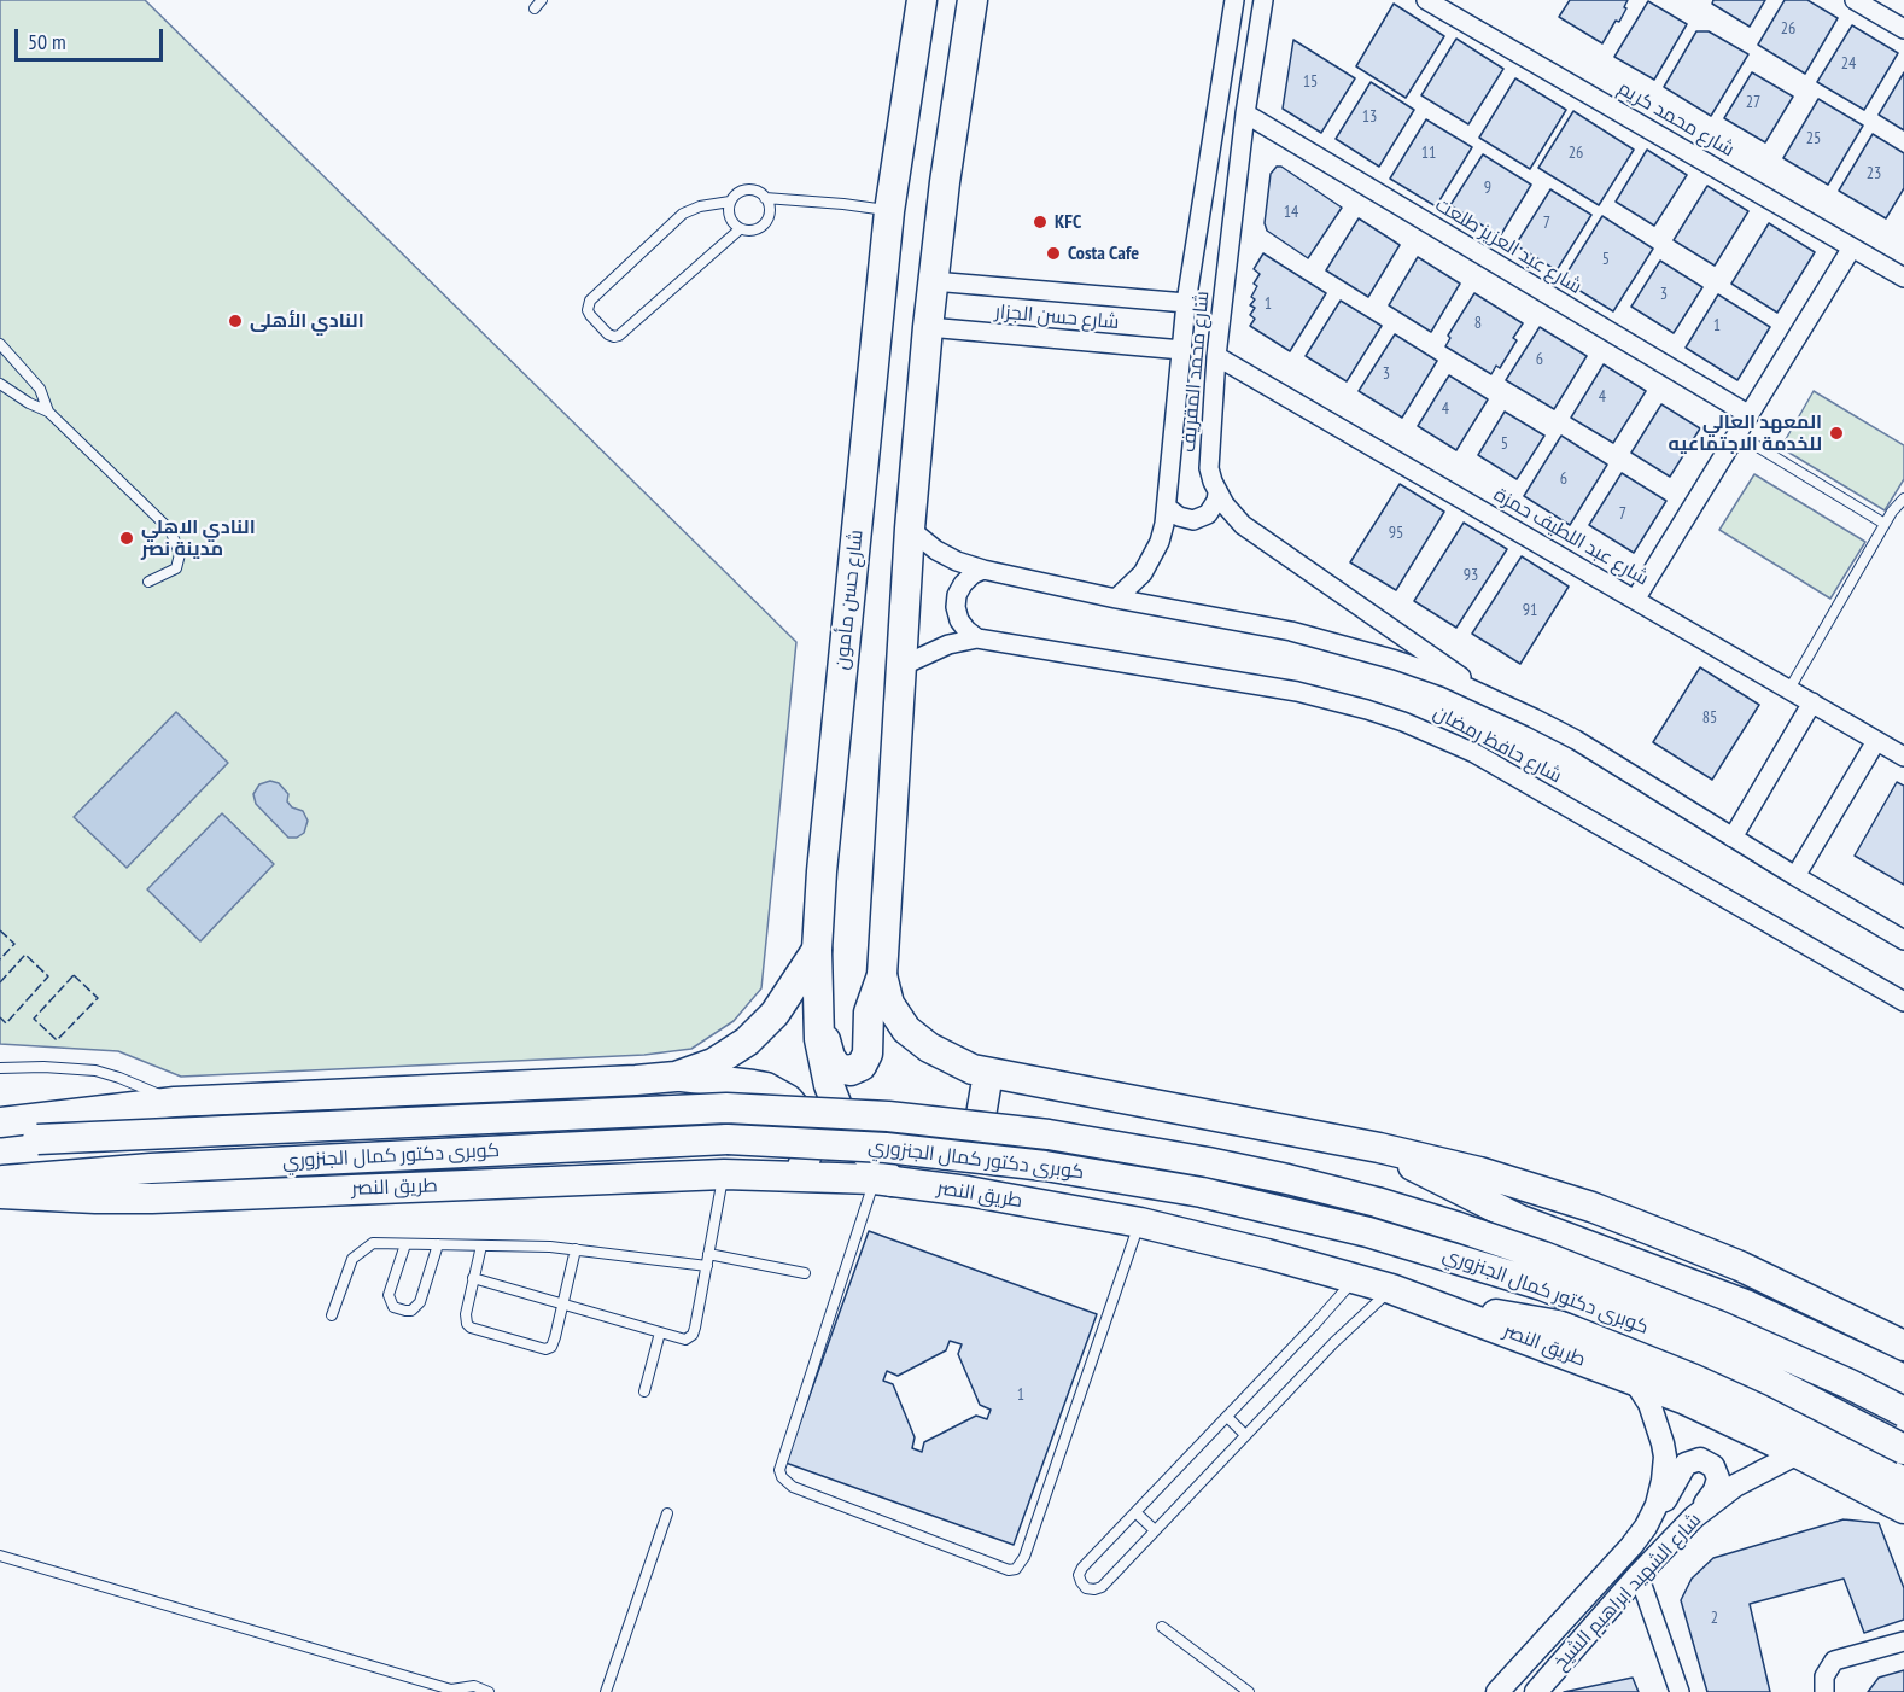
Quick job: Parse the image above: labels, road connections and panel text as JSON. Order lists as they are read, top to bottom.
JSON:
{
  "streets": {
    "main road": ["شارع حسن مأمون", "كوبرى دكتور كمال الجنزوري", "طريق النصر"],
    "street": [
      "شارع محمد كريم",
      "شارع عبد العزيز طلعت",
      "شارع حسن الجزار",
      "شارع محمد المقريف",
      "شارع عبد اللطيف حمزة",
      "شارع حافظ رمضان",
      "شارع الشهيد ابراهيم الشيخ"
    ]
  },
  "crossings": [
    ["شارع عبد العزيز طلعت", "شارع محمد المقريف"],
    ["شارع حسن الجزار", "شارع محمد المقريف"],
    ["شارع محمد المقريف", "شارع عبد اللطيف حمزة"],
    ["شارع محمد المقريف", "شارع حافظ رمضان"],
    ["شارع حسن مأمون", "طريق النصر"],
    ["طريق النصر", "شارع الشهيد ابراهيم الشيخ"]
  ],
  "places": [
    "KFC",
    "Costa Cafe",
    "النادي الأهلى",
    "المعهد العالي للخدمة الاجتماعيه",
    "النادي الاهلي مدينة نصر"
  ],
  "house_numbers": [
    "26",
    "24",
    "15",
    "27",
    "13",
    "25",
    "11",
    "26",
    "23",
    "9",
    "14",
    "7",
    "5",
    "3",
    "1",
    "8",
    "1",
    "6",
    "3",
    "4",
    "4",
    "5",
    "6",
    "7",
    "95",
    "93",
    "91",
    "85",
    "1",
    "2"
  ],
  "scale_bar": "50 m"
}
